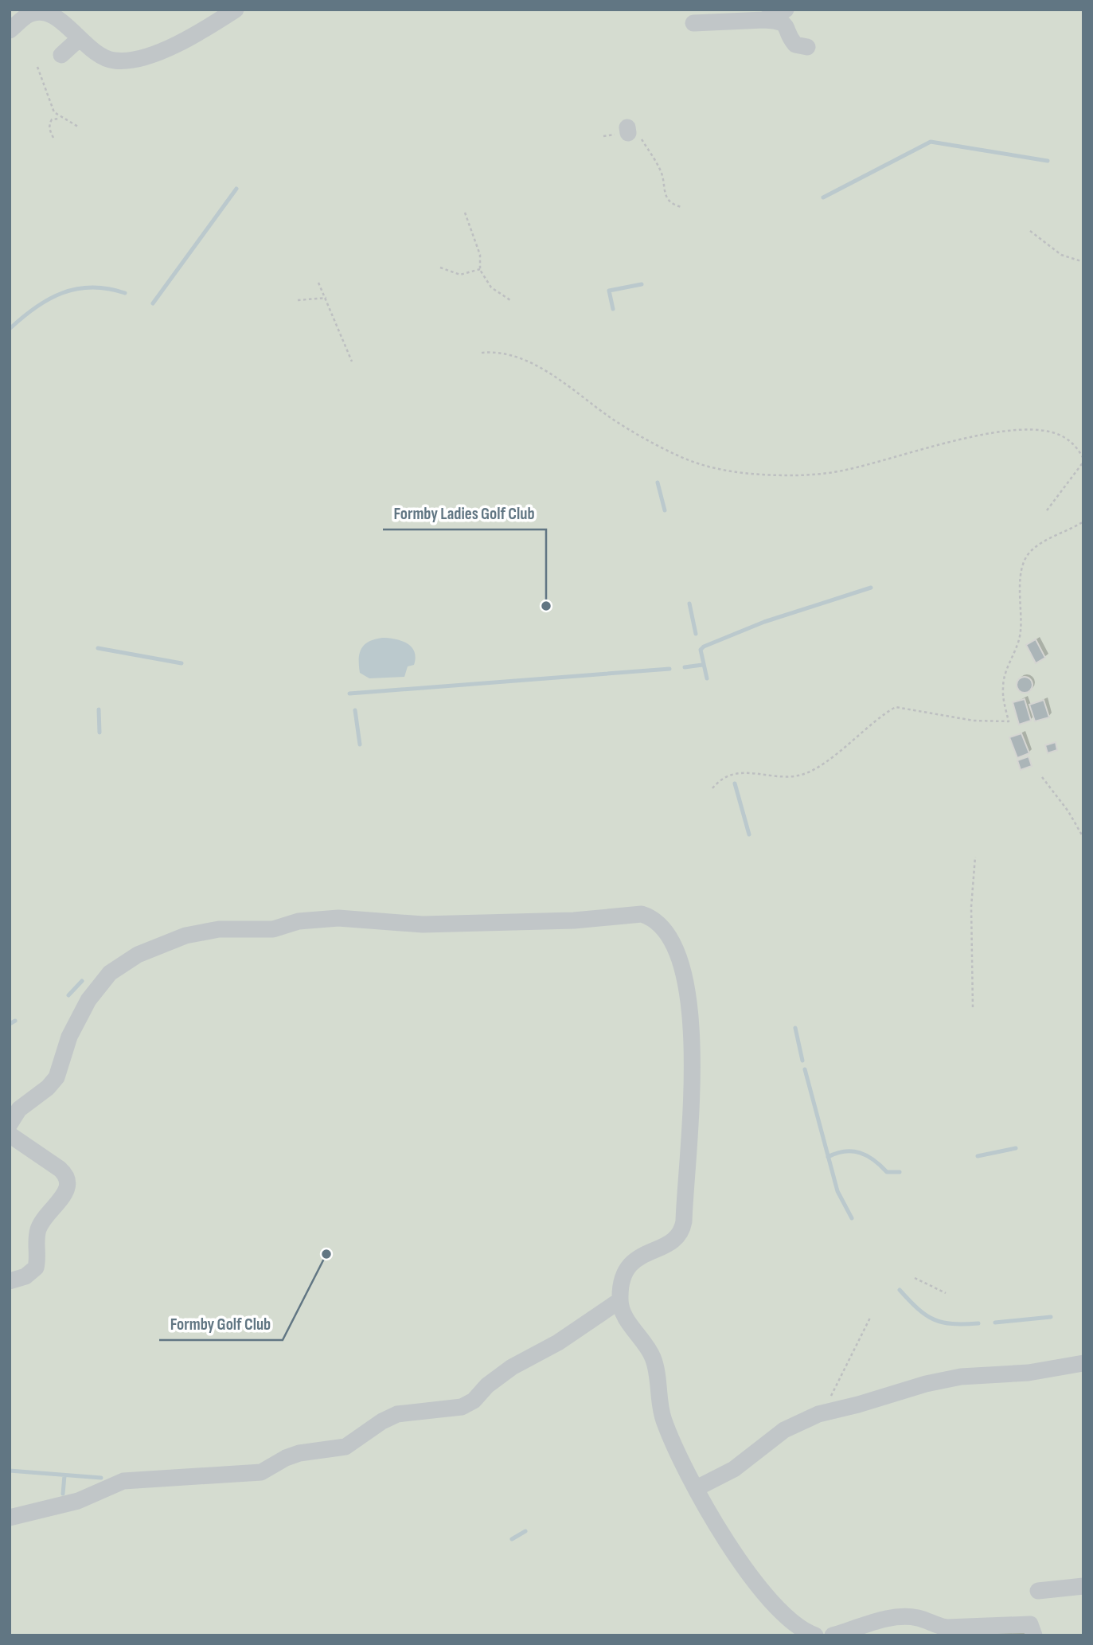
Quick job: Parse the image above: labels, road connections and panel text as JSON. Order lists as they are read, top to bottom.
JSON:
{
  "places": ["Formby Ladies Golf Club", "Formby Golf Club"]
}
